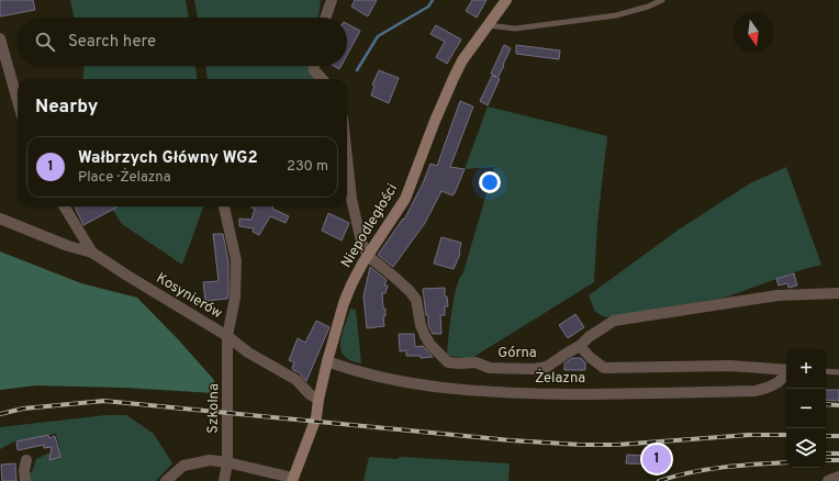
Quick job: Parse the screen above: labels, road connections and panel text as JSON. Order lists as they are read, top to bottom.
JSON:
{
  "streets": {
    "main road": ["Niepodległości"],
    "street": [
      "Kosynierów",
      "Górna",
      "Żelazna",
      "Szkolna"
    ]
  },
  "crossings": [
    ["Niepodległości", "Kosynierów"],
    ["Niepodległości", "Górna"],
    ["Niepodległości", "Żelazna"],
    ["Kosynierów", "Szkolna"]
  ],
  "north": "bottom",
  "page": {
    "search": "Search here",
    "heading": "Nearby",
    "list": [
      {
        "mark": "1",
        "name": "Wałbrzych Główny WG2",
        "note": "Place · Żelazna",
        "value": "230 m"
      }
    ],
    "map_buttons": ["+", "−"],
    "pins": "1"
  }
}
